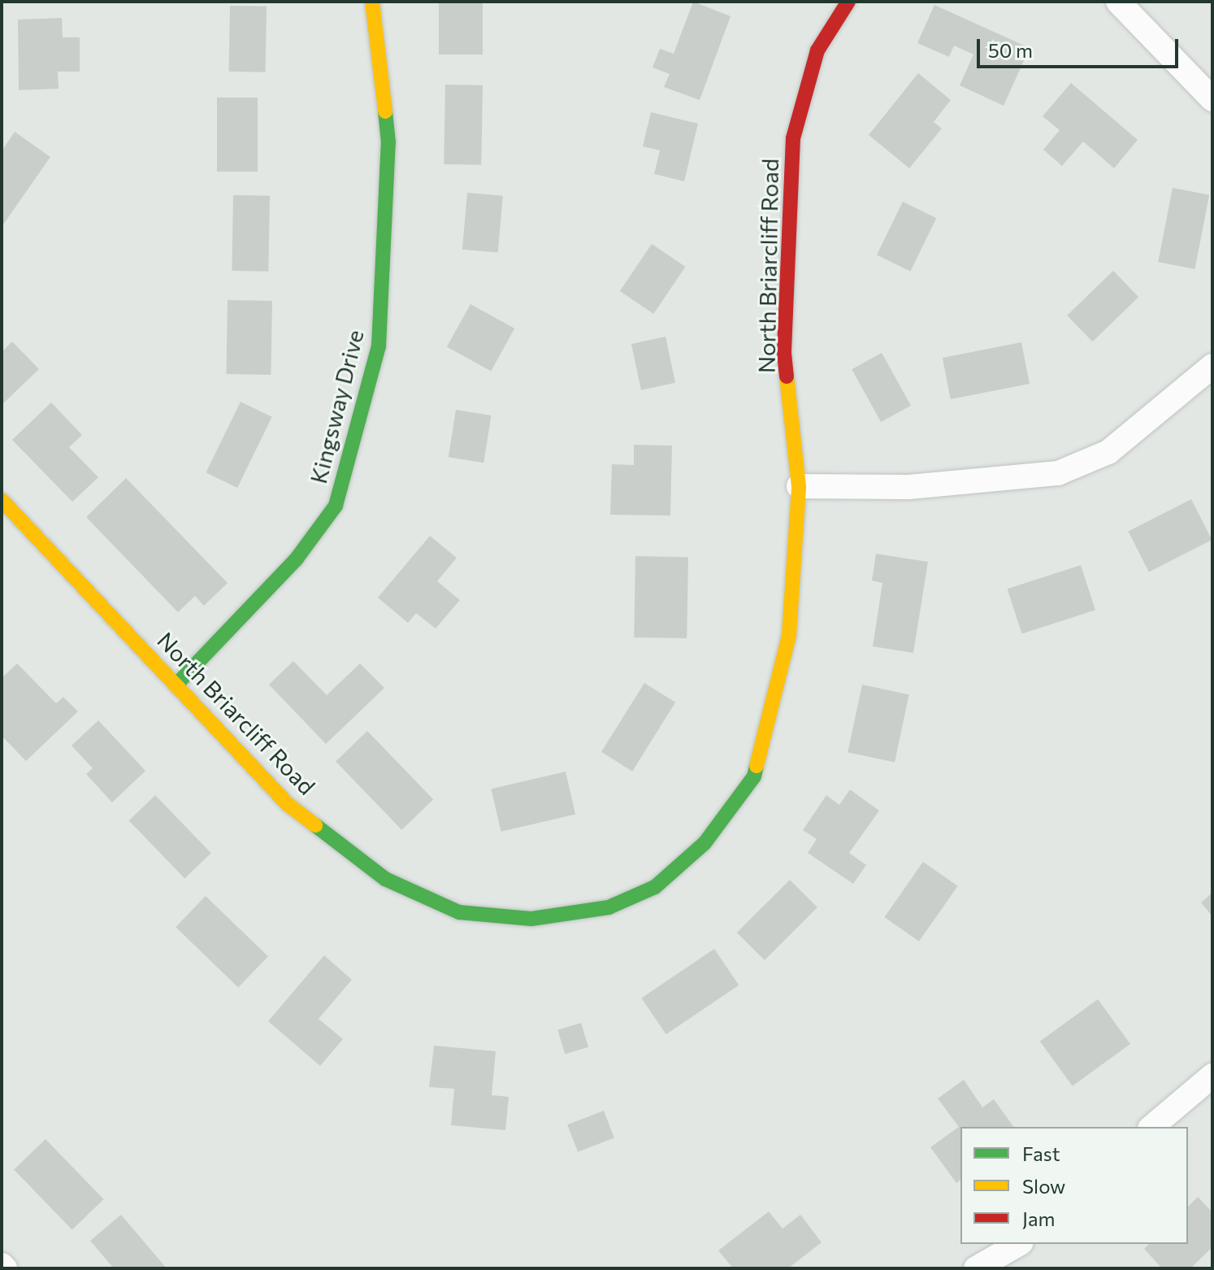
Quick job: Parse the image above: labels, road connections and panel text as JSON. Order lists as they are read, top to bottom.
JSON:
{
  "streets": {
    "street": ["North Briarcliff Road", "Kingsway Drive"]
  },
  "crossings": [
    ["North Briarcliff Road", "Kingsway Drive"]
  ],
  "legend": ["Fast", "Slow", "Jam"],
  "scale_bar": "50 m"
}
